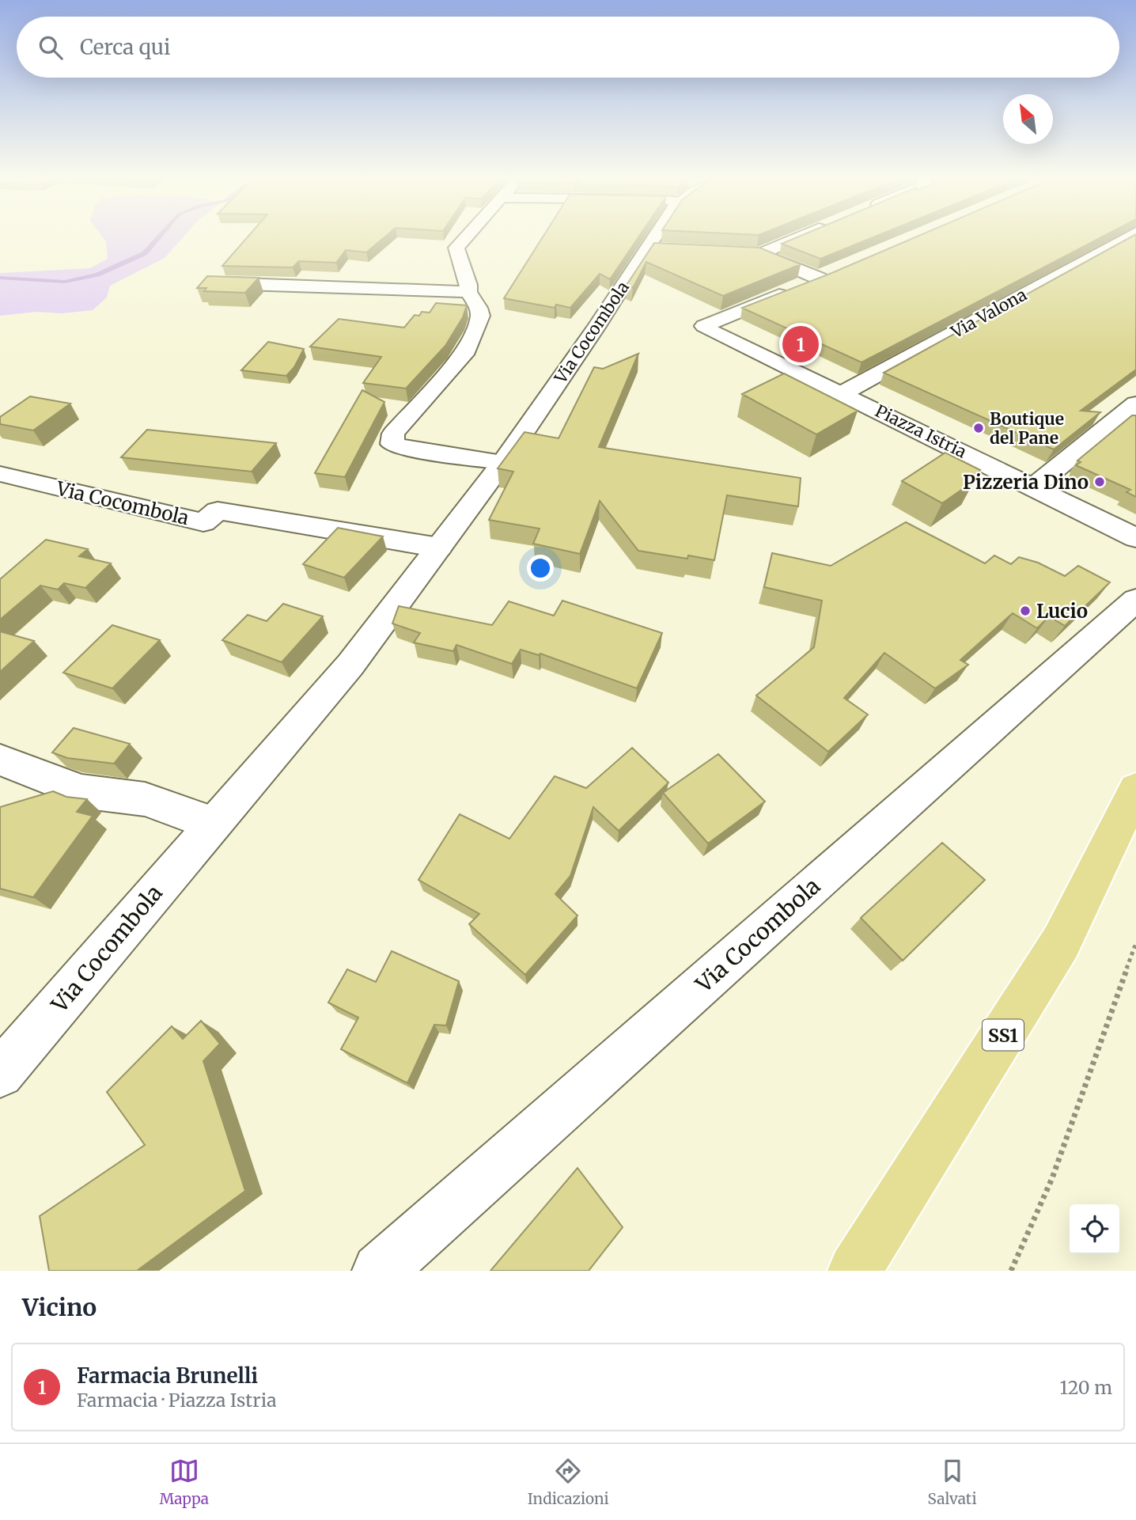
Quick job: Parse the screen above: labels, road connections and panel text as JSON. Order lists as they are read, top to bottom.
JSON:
{
  "streets": {
    "main road": ["SS1"],
    "street": ["Via Valona", "Via Cocombola", "Piazza Istria"]
  },
  "crossings": [
    ["Via Valona", "Piazza Istria"]
  ],
  "places": ["Boutique del Pane", "Pizzeria Dino", "Lucio"],
  "north": "top left",
  "page": {
    "search": "Cerca qui",
    "pins": "1",
    "heading": "Vicino",
    "list": [
      {
        "mark": "1",
        "name": "Farmacia Brunelli",
        "note": "Farmacia · Piazza Istria",
        "value": "120 m"
      }
    ],
    "nav": ["Mappa", "Indicazioni", "Salvati"]
  }
}
